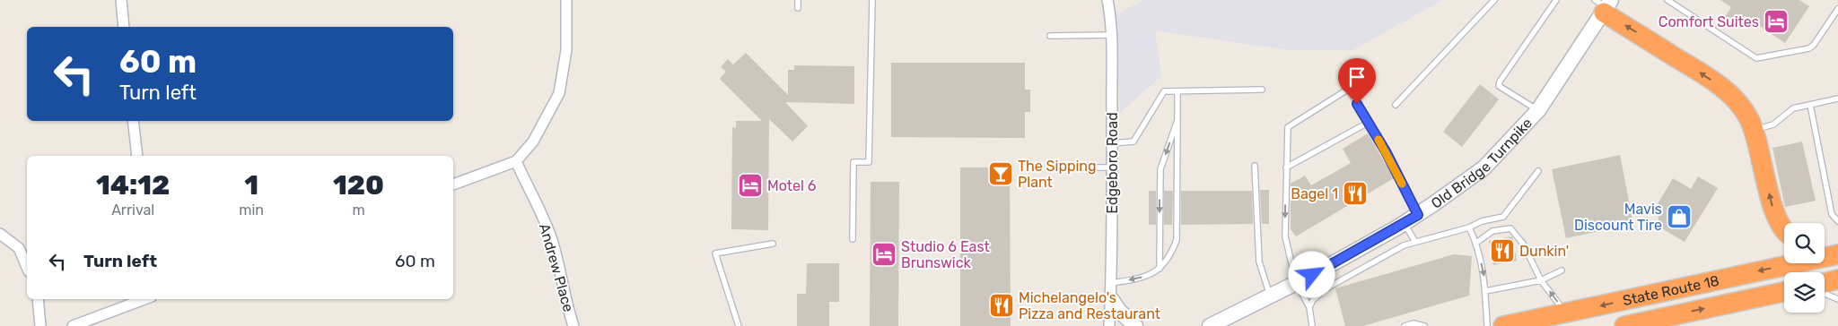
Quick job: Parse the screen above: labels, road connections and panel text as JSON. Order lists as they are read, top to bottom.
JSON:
{
  "streets": {
    "highway": ["State Route 18"],
    "street": ["Old Bridge Turnpike", "Edgeboro Road", "Andrew Place"]
  },
  "places": {
    "hotel": ["Comfort Suites", "Motel 6", "Studio 6 East Brunswick"],
    "bar": ["The Sipping Plant"],
    "restaurant": ["Bagel 1", "Dunkin'", "Michelangelo's Pizza and Restaurant"],
    "shop": ["Mavis Discount Tire"]
  },
  "page": {
    "turn": ["60 m", "Turn left"],
    "eta": [
      "14:12",
      "Arrival",
      "1",
      "min",
      "120",
      "m"
    ],
    "list": [
      {
        "name": "Turn left",
        "value": "60 m"
      }
    ]
  }
}
